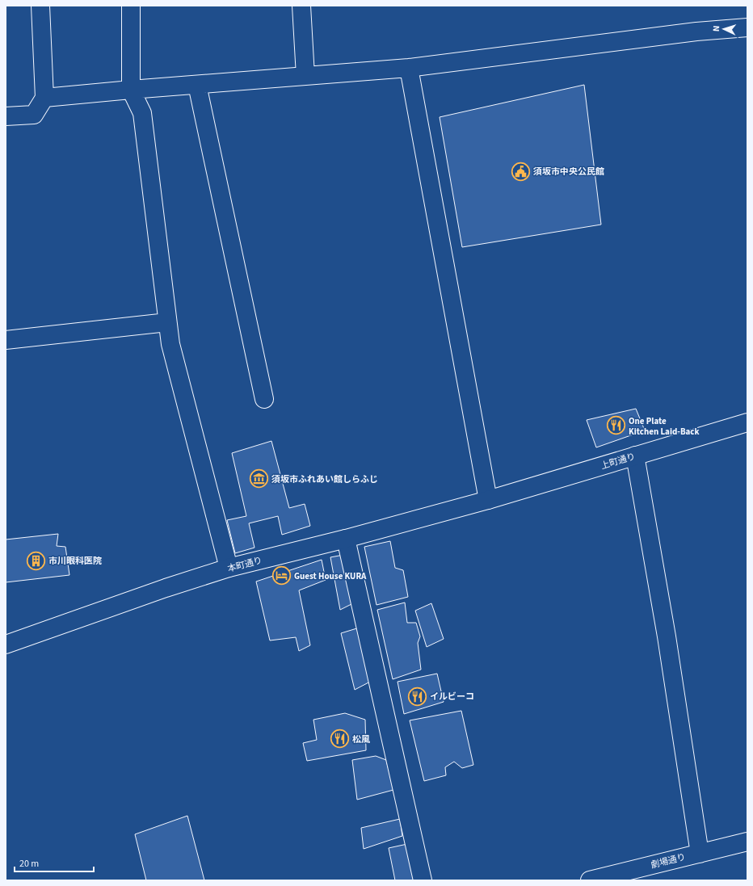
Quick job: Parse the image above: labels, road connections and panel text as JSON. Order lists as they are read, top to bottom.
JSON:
{
  "streets": {
    "main road": ["上町通り", "本町通り", "劇場通り"]
  },
  "crossings": [
    ["上町通り", "本町通り"]
  ],
  "places": {
    "public building": ["須坂市中央公民館"],
    "restaurant": ["One Plate Kitchen Laid-Back", "イルビーコ", "松風"],
    "museum": ["須坂市ふれあい館しらふじ"],
    "building": ["市川眼科医院"],
    "hotel": ["Guest House KURA"]
  },
  "scale_bar": "20 m",
  "north": "left"
}
